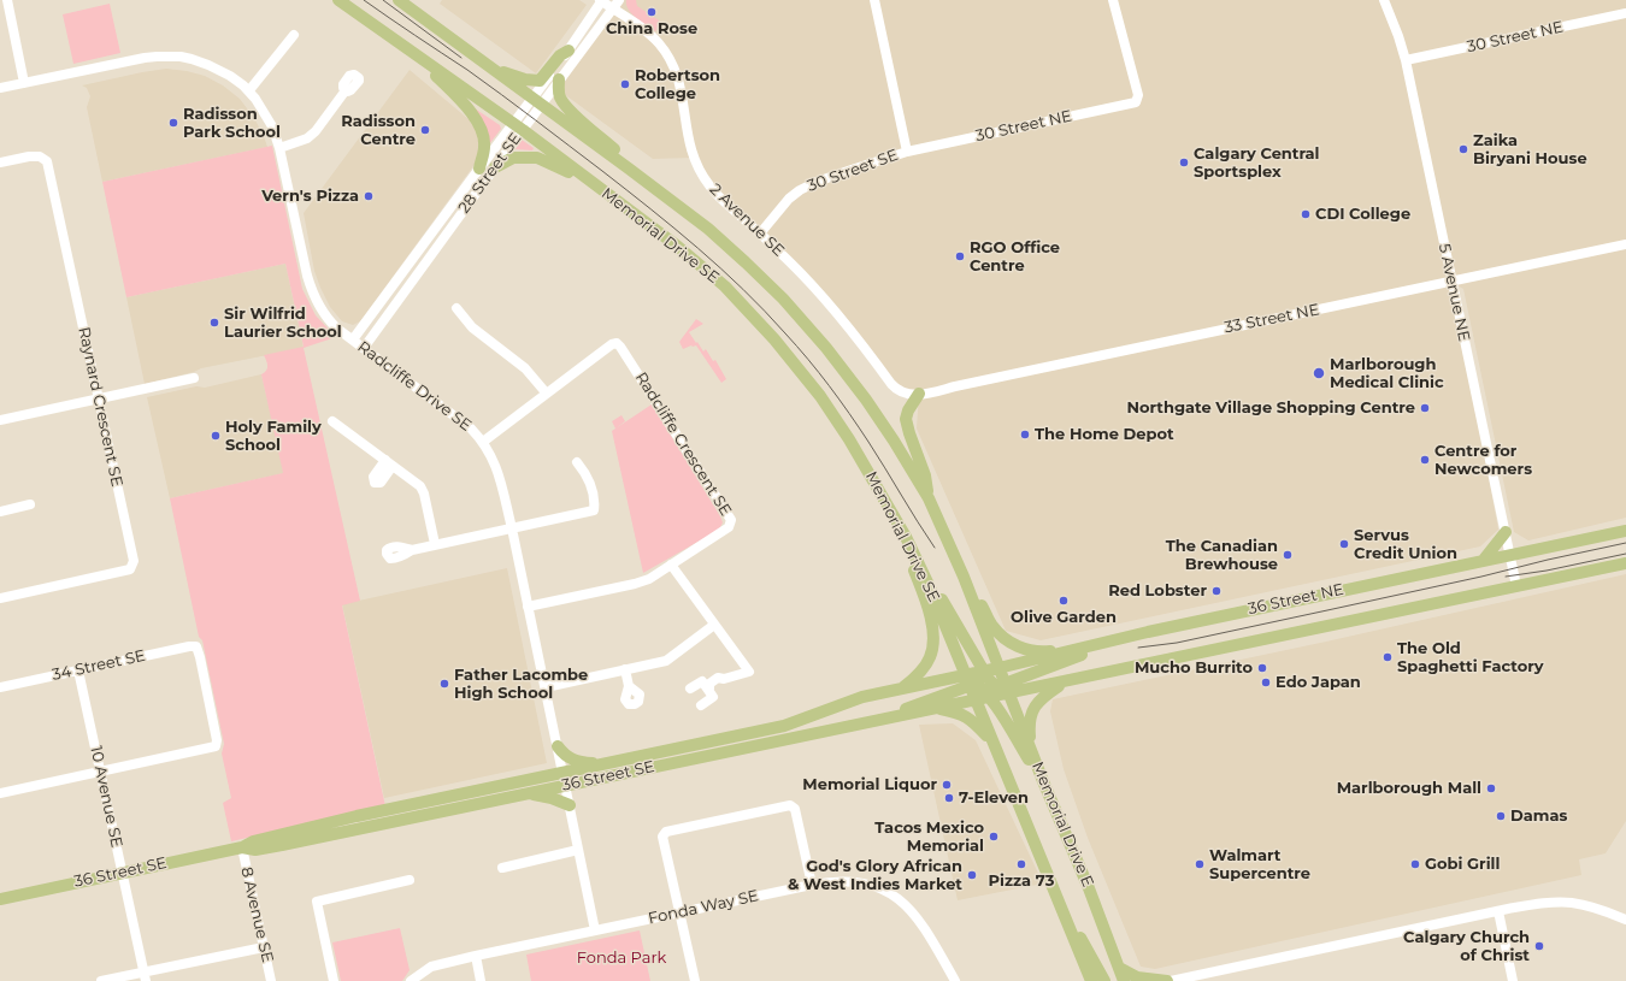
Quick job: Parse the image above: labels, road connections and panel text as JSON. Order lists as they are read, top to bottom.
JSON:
{
  "streets": {
    "main road": [
      "Memorial Drive SE",
      "36 Street NE",
      "36 Street SE",
      "Memorial Drive E"
    ],
    "street": [
      "30 Street NE",
      "30 Street SE",
      "28 Street SE",
      "2 Avenue SE",
      "5 Avenue NE",
      "33 Street NE",
      "Radcliffe Drive SE",
      "Raynard Crescent SE",
      "Radcliffe Crescent SE",
      "34 Street SE",
      "10 Avenue SE",
      "Fonda Way SE",
      "8 Avenue SE"
    ]
  },
  "crossings": [
    ["30 Street NE", "30 Street SE"],
    ["30 Street NE", "5 Avenue NE"],
    ["30 Street SE", "2 Avenue SE"],
    ["28 Street SE", "2 Avenue SE"],
    ["28 Street SE", "Memorial Drive SE"],
    ["28 Street SE", "Radcliffe Drive SE"],
    ["2 Avenue SE", "33 Street NE"],
    ["Memorial Drive SE", "36 Street SE"],
    ["Memorial Drive SE", "Memorial Drive E"],
    ["5 Avenue NE", "33 Street NE"],
    ["5 Avenue NE", "36 Street NE"],
    ["Radcliffe Drive SE", "Radcliffe Crescent SE"],
    ["Radcliffe Drive SE", "36 Street SE"],
    ["Radcliffe Drive SE", "Fonda Way SE"],
    ["36 Street NE", "Memorial Drive E"],
    ["34 Street SE", "10 Avenue SE"],
    ["36 Street SE", "10 Avenue SE"],
    ["36 Street SE", "Memorial Drive E"],
    ["36 Street SE", "8 Avenue SE"]
  ],
  "parks": ["Fonda Park"],
  "places": [
    "China Rose",
    "Robertson College",
    "Radisson Park School",
    "Radisson Centre",
    "Zaika Biryani House",
    "Calgary Central Sportsplex",
    "Vern's Pizza",
    "CDI College",
    "RGO Office Centre",
    "Sir Wilfrid Laurier School",
    "Marlborough Medical Clinic",
    "Northgate Village Shopping Centre",
    "The Home Depot",
    "Holy Family School",
    "Centre for Newcomers",
    "Servus Credit Union",
    "The Canadian Brewhouse",
    "Red Lobster",
    "Olive Garden",
    "The Old Spaghetti Factory",
    "Mucho Burrito",
    "Edo Japan",
    "Father Lacombe High School",
    "Memorial Liquor",
    "Marlborough Mall",
    "7-Eleven",
    "Damas",
    "Tacos Mexico Memorial",
    "Pizza 73",
    "Walmart Supercentre",
    "Gobi Grill",
    "God's Glory African & West Indies Market",
    "Calgary Church of Christ"
  ]
}
